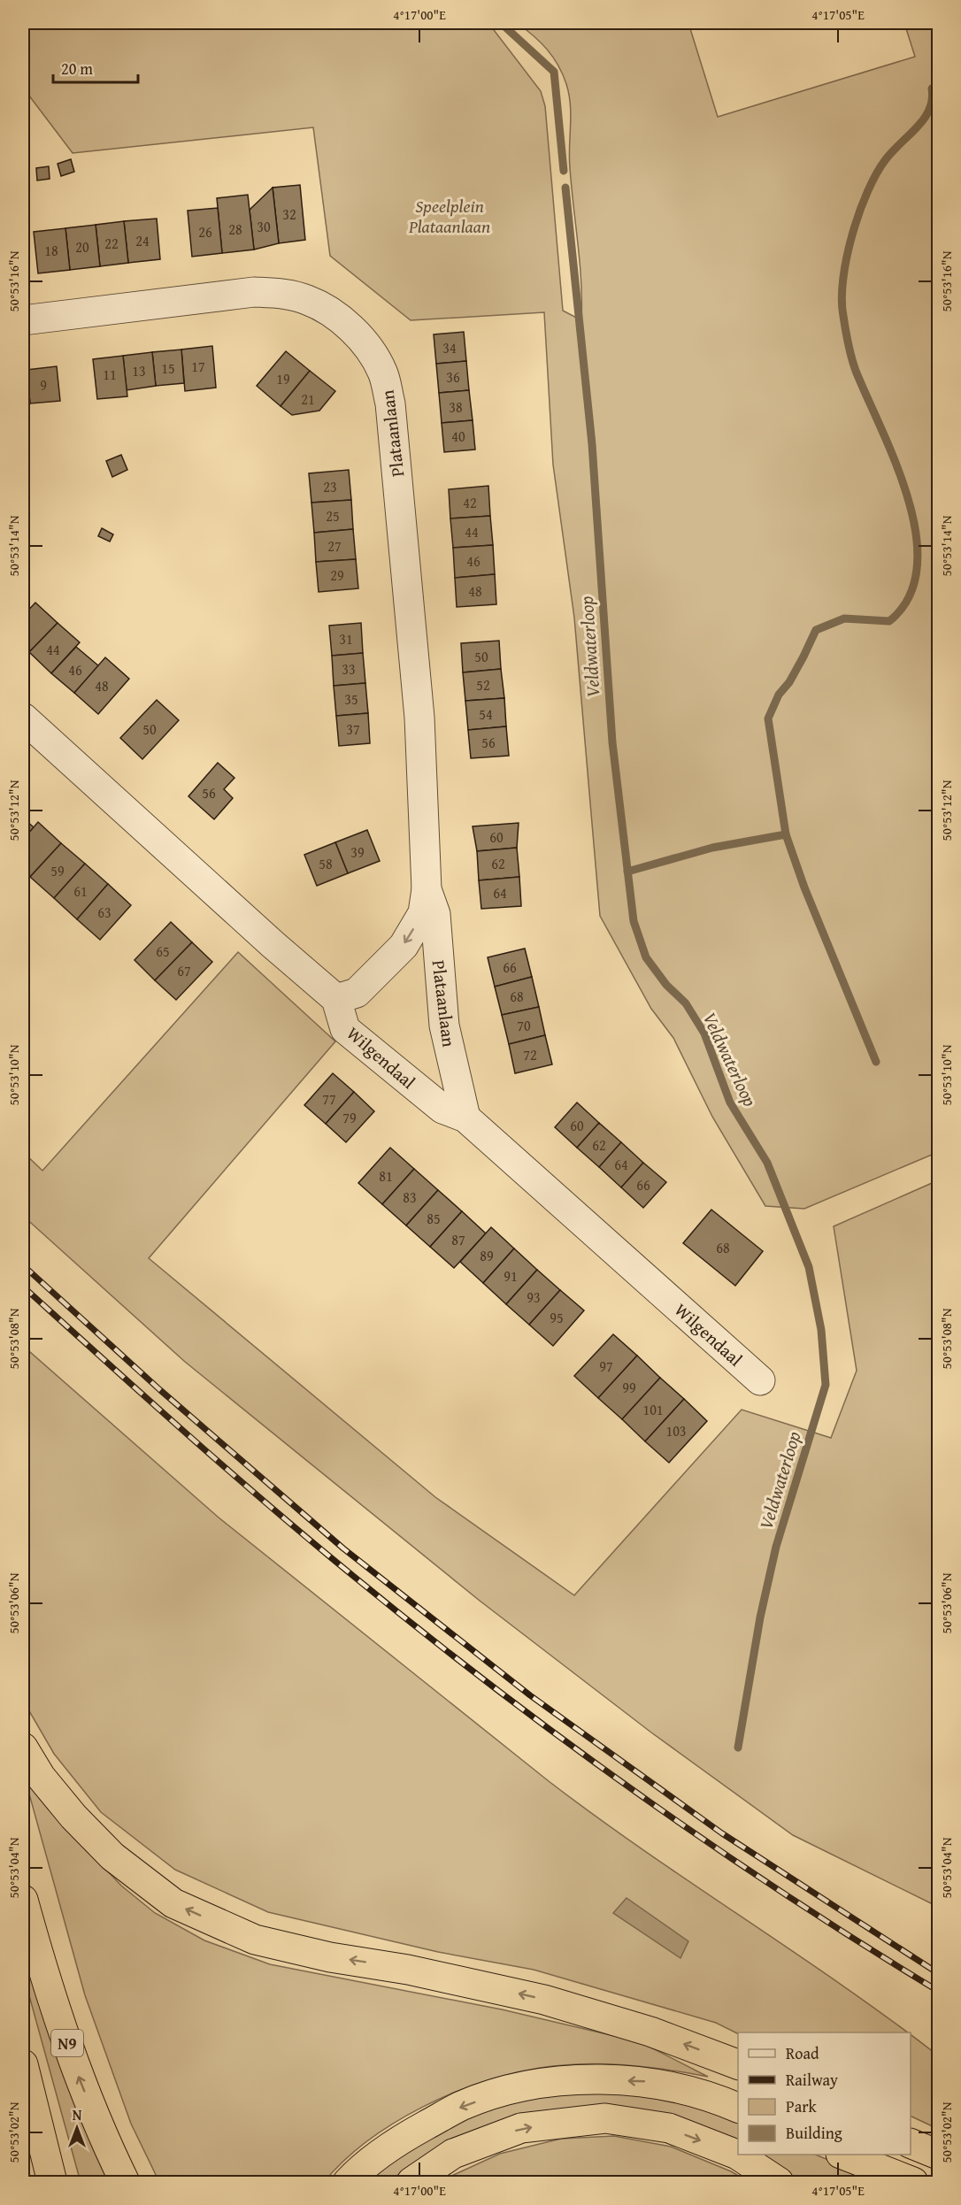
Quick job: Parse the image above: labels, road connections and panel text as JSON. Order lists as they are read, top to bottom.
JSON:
{
  "streets": {
    "highway": ["N9"],
    "street": ["Plataanlaan", "Wilgendaal"]
  },
  "crossings": [
    ["Plataanlaan", "Wilgendaal"]
  ],
  "water": ["Veldwaterloop"],
  "parks": ["Speelplein Plataanlaan"],
  "house_numbers": [
    "32",
    "30",
    "28",
    "26",
    "24",
    "22",
    "20",
    "18",
    "34",
    "17",
    "15",
    "13",
    "11",
    "36",
    "19",
    "9",
    "21",
    "38",
    "40",
    "23",
    "42",
    "25",
    "44",
    "27",
    "46",
    "29",
    "48",
    "31",
    "44",
    "50",
    "33",
    "46",
    "52",
    "48",
    "35",
    "54",
    "50",
    "37",
    "56",
    "56",
    "60",
    "39",
    "58",
    "62",
    "59",
    "61",
    "64",
    "63",
    "65",
    "66",
    "67",
    "68",
    "70",
    "72",
    "77",
    "79",
    "60",
    "62",
    "64",
    "81",
    "66",
    "83",
    "85",
    "87",
    "68",
    "89",
    "91",
    "93",
    "95",
    "97",
    "99",
    "101",
    "103"
  ],
  "legend": [
    "Road",
    "Railway",
    "Park",
    "Building"
  ],
  "scale_bar": "20 m",
  "north": "top",
  "coordinates": [
    "4°17'00\"E",
    "4°17'05\"E",
    "50°53'16\"N",
    "50°53'14\"N",
    "50°53'12\"N",
    "50°53'10\"N",
    "50°53'08\"N",
    "50°53'06\"N",
    "50°53'04\"N",
    "50°53'02\"N"
  ]
}
